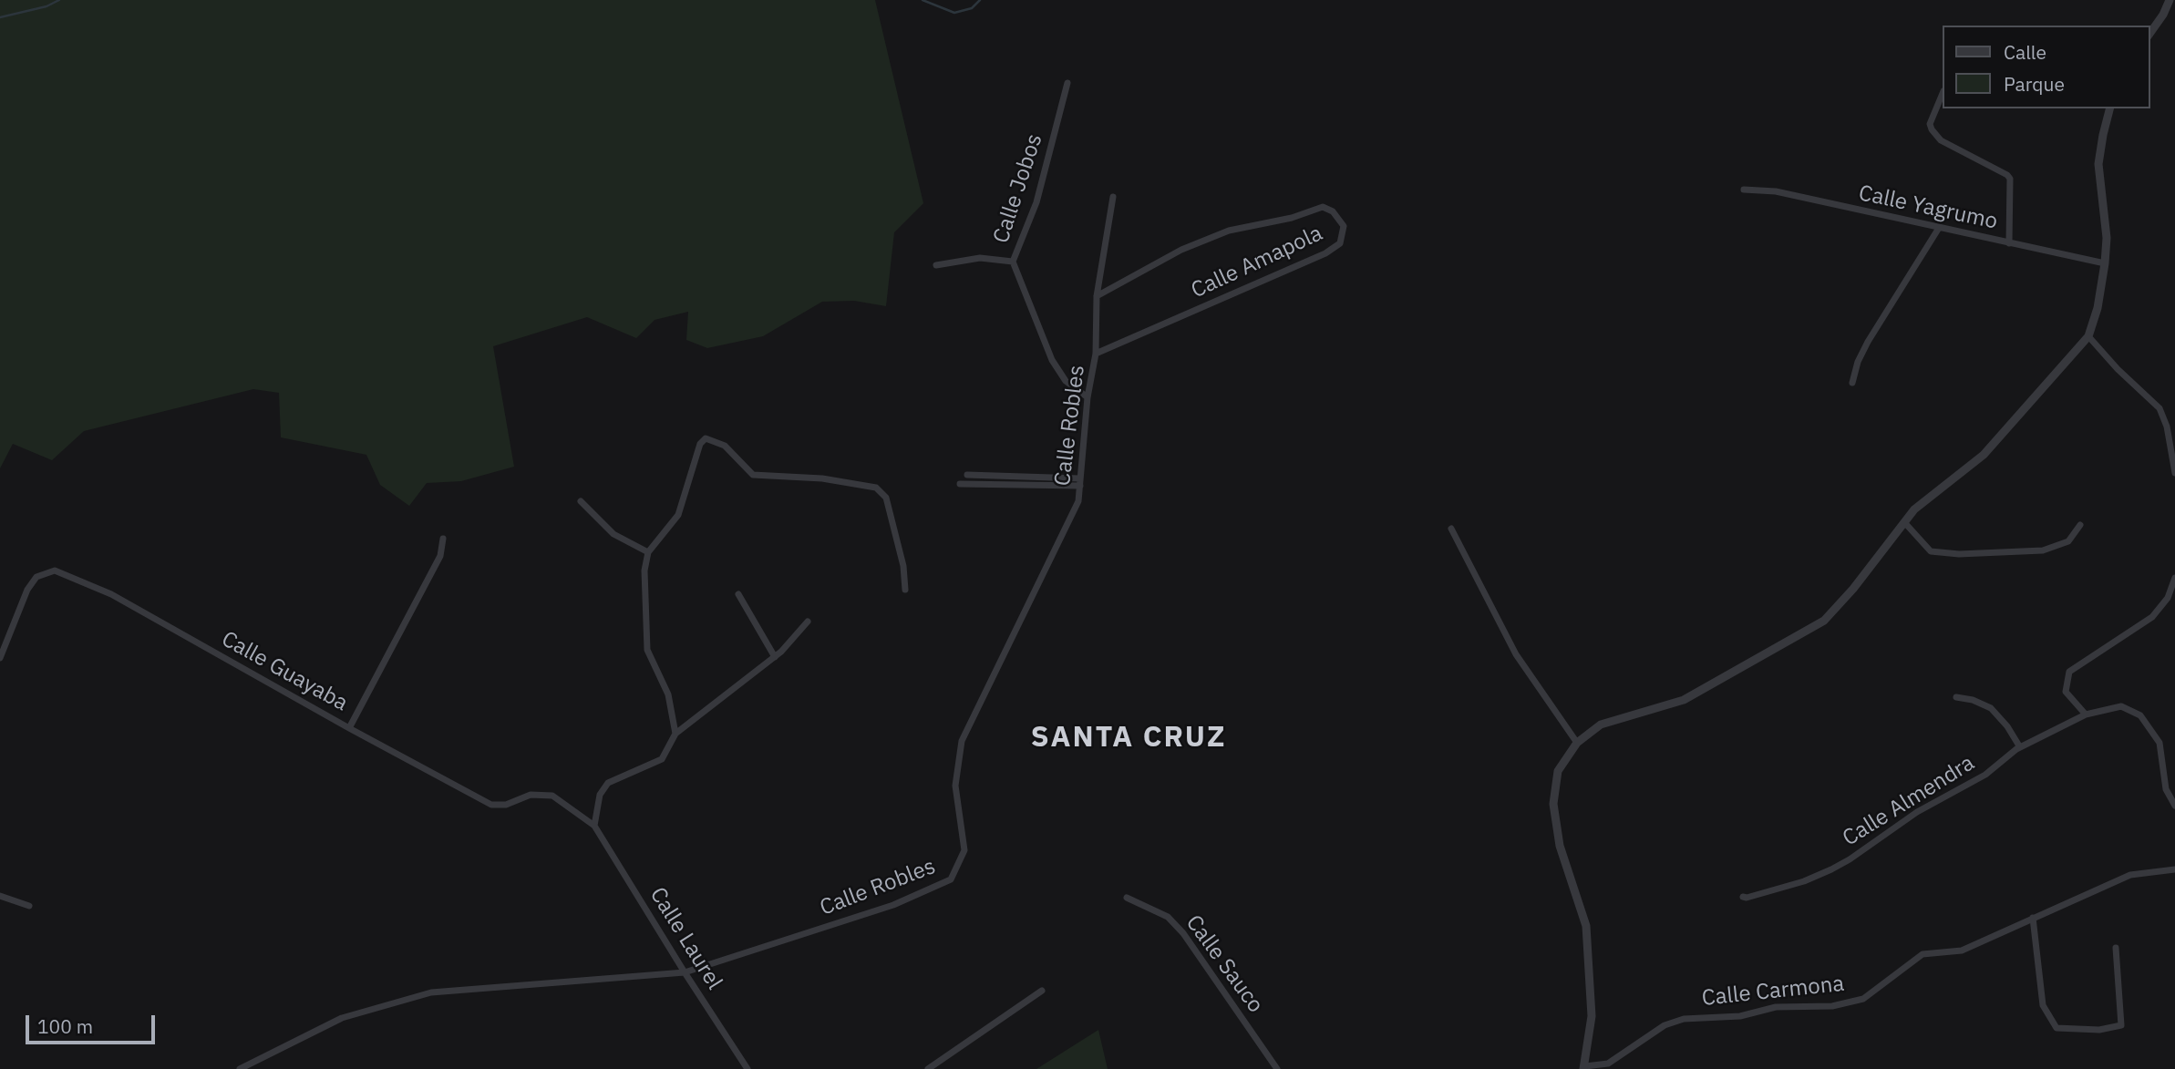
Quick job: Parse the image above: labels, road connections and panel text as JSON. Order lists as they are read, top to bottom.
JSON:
{
  "streets": {
    "street": [
      "Calle Jobos",
      "Calle Yagrumo",
      "Calle Amapola",
      "Calle Robles",
      "Calle Guayaba",
      "Calle Almendra",
      "Calle Laurel",
      "Calle Sauco",
      "Calle Carmona"
    ]
  },
  "crossings": [
    ["Calle Jobos", "Calle Robles"],
    ["Calle Amapola", "Calle Robles"],
    ["Calle Robles", "Calle Laurel"],
    ["Calle Guayaba", "Calle Laurel"]
  ],
  "districts": ["SANTA CRUZ"],
  "legend": ["Calle", "Parque"],
  "scale_bar": "100 m"
}
